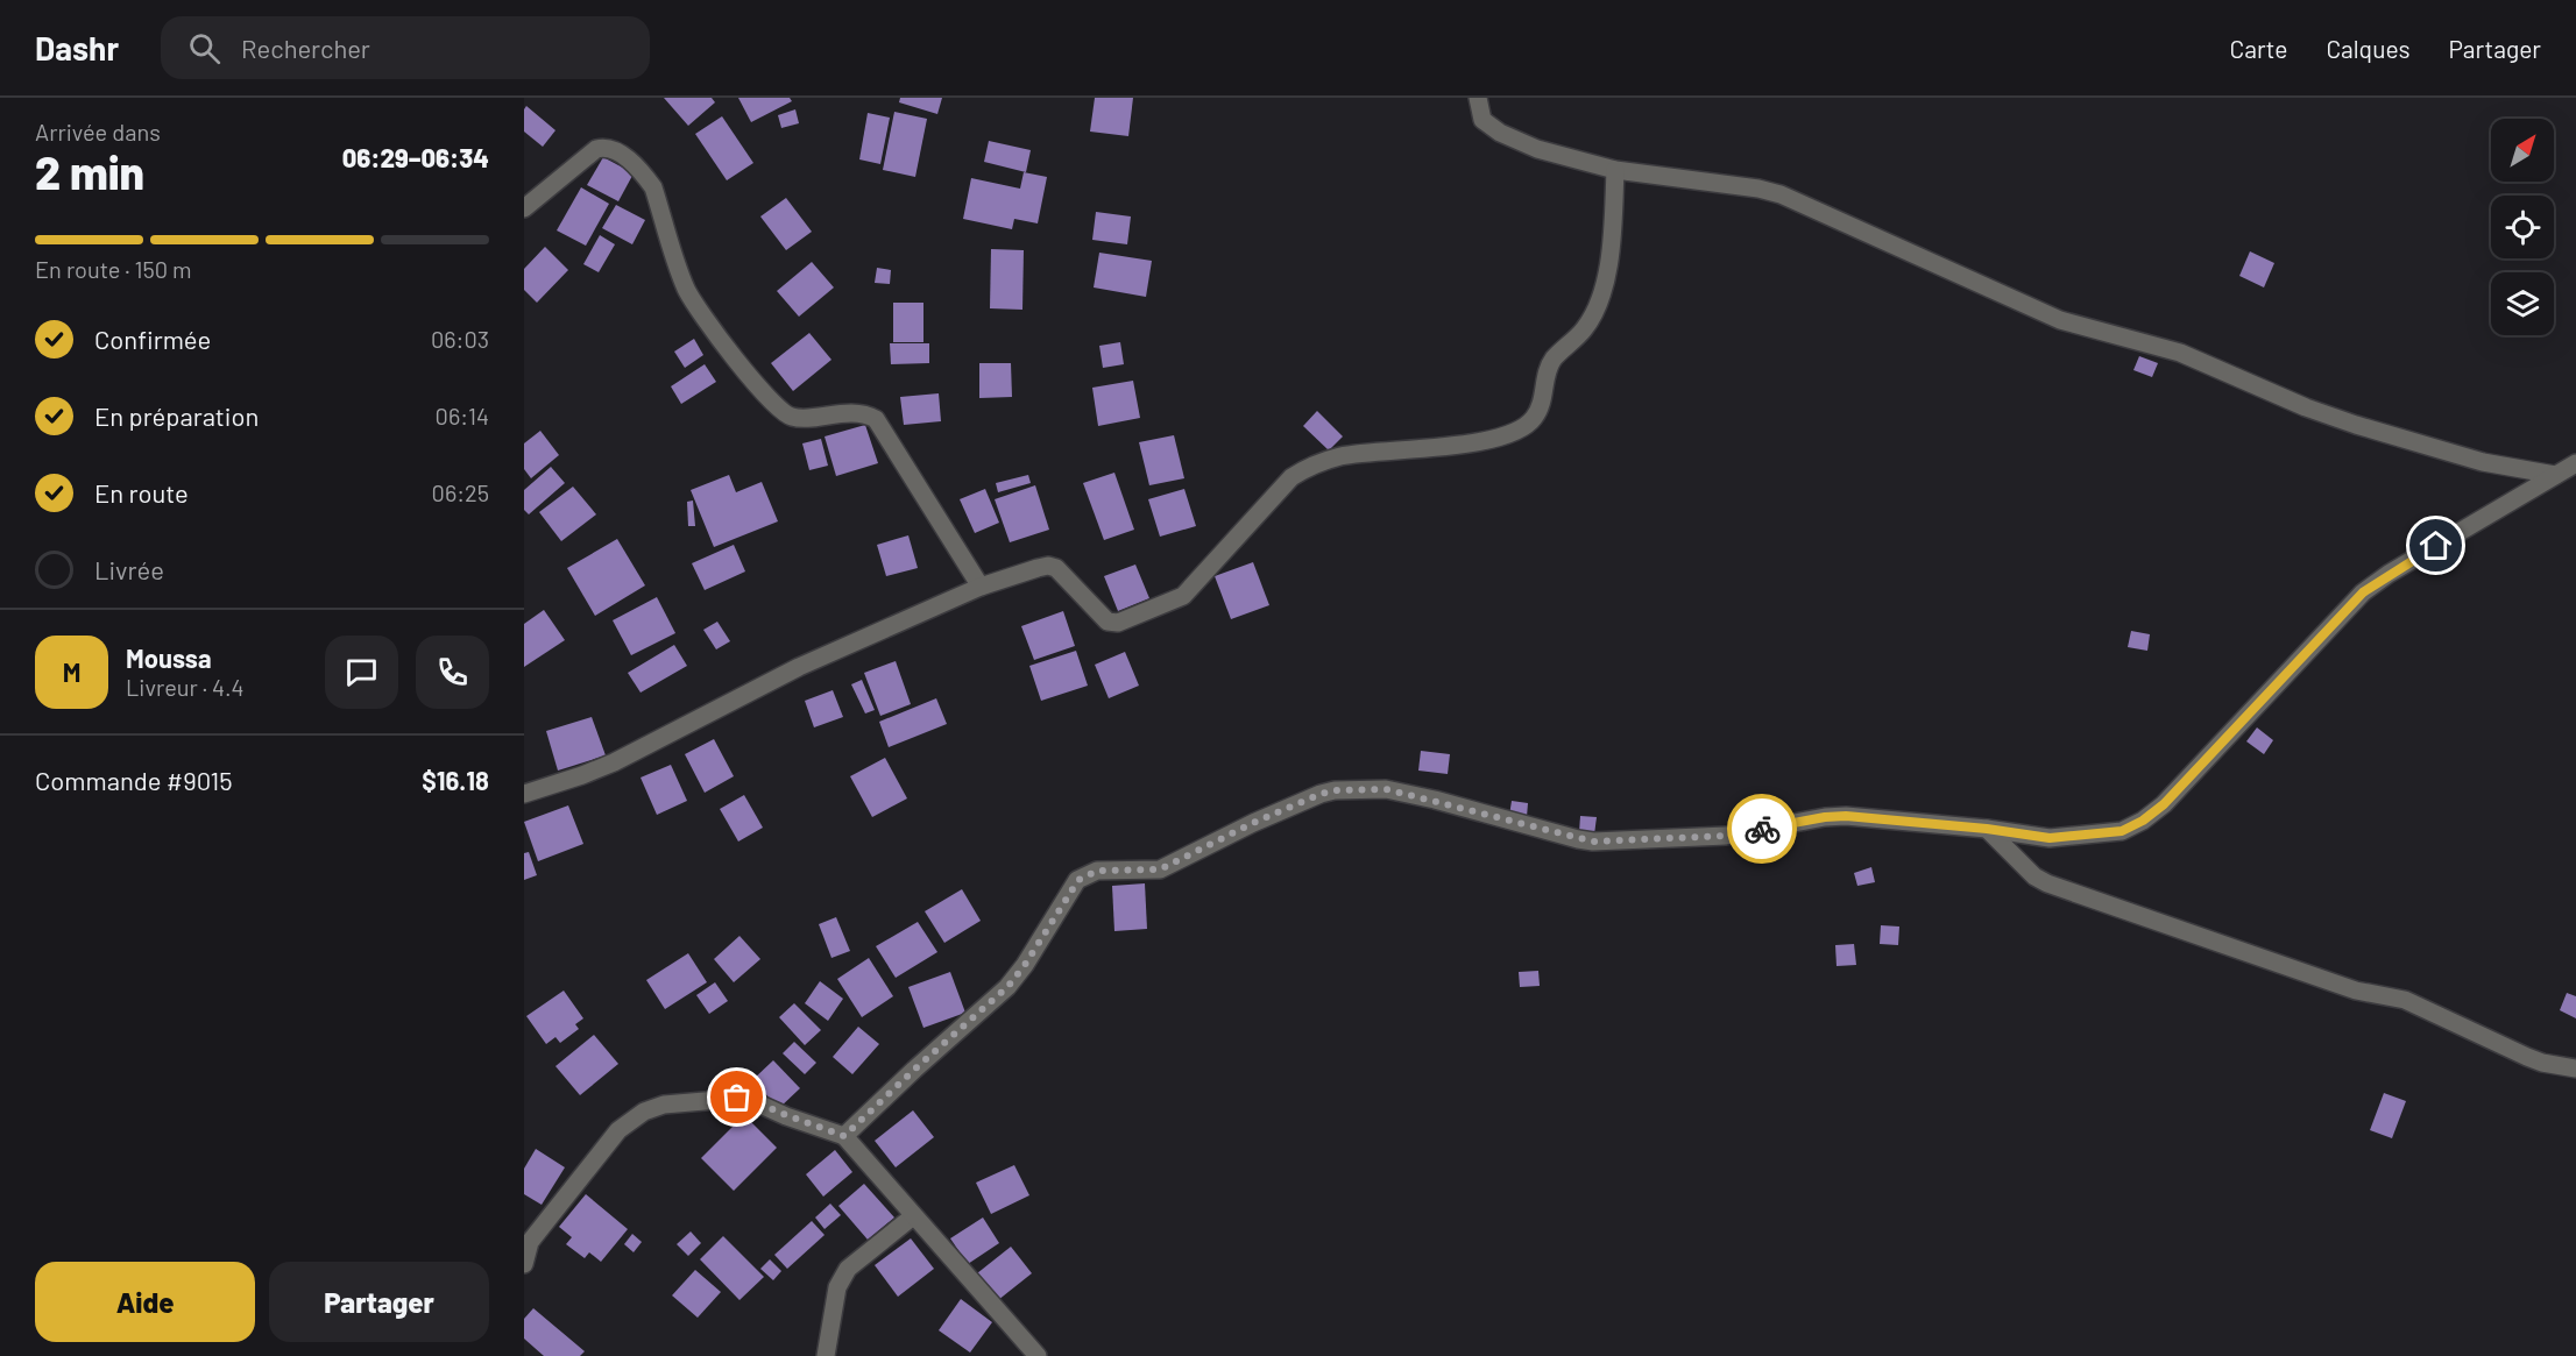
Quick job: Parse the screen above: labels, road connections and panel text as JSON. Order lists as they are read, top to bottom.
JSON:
{
  "north": "top right",
  "page": {
    "header": "Dashr",
    "search": "Rechercher",
    "nav": ["Carte", "Calques", "Partager"],
    "heading": ["2 min", "Arrivée dans", "06:29–06:34"],
    "panel": [
      "Moussa",
      "Livreur · 4.4",
      "Commande #9015",
      "$16.18"
    ],
    "bar": "En route · 150 m",
    "list": [
      ["Confirmée", "06:03"],
      ["En préparation", "06:14"],
      ["En route", "06:25"],
      "Livrée"
    ],
    "round": "M",
    "buttons": ["Aide", "Partager"]
  }
}
